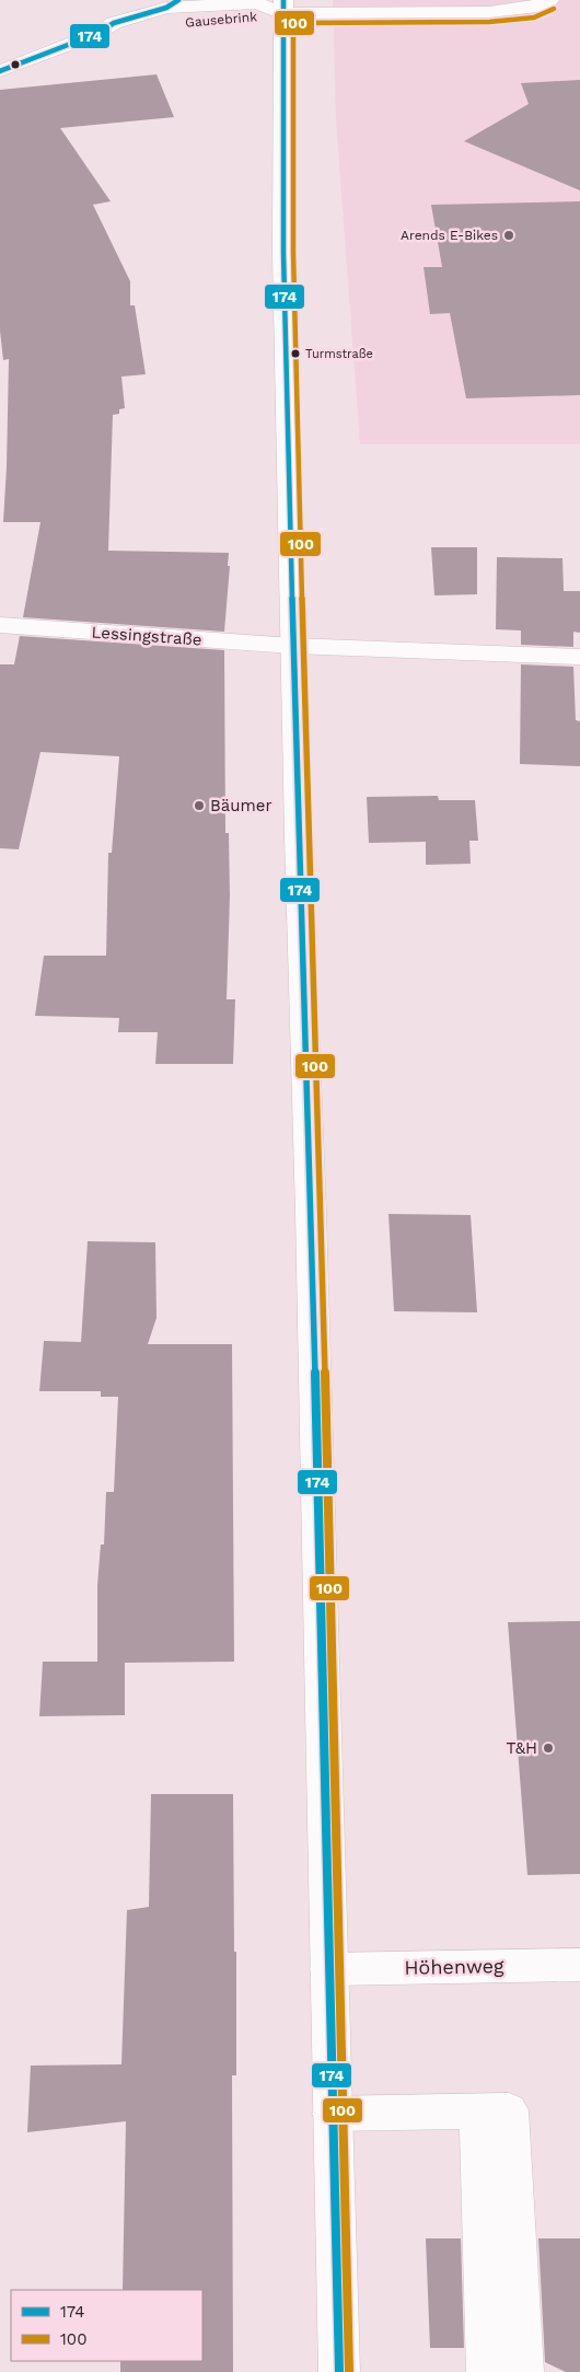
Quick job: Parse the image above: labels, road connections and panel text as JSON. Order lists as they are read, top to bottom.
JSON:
{
  "streets": {
    "main road": ["Gausebrink", "Lessingstraße", "Höhenweg"]
  },
  "places": [
    "Arends E-Bikes",
    "Turmstraße",
    "Bäumer",
    "T&H"
  ],
  "lines": ["transit line 174", "transit line 100"],
  "legend": ["174", "100"]
}
